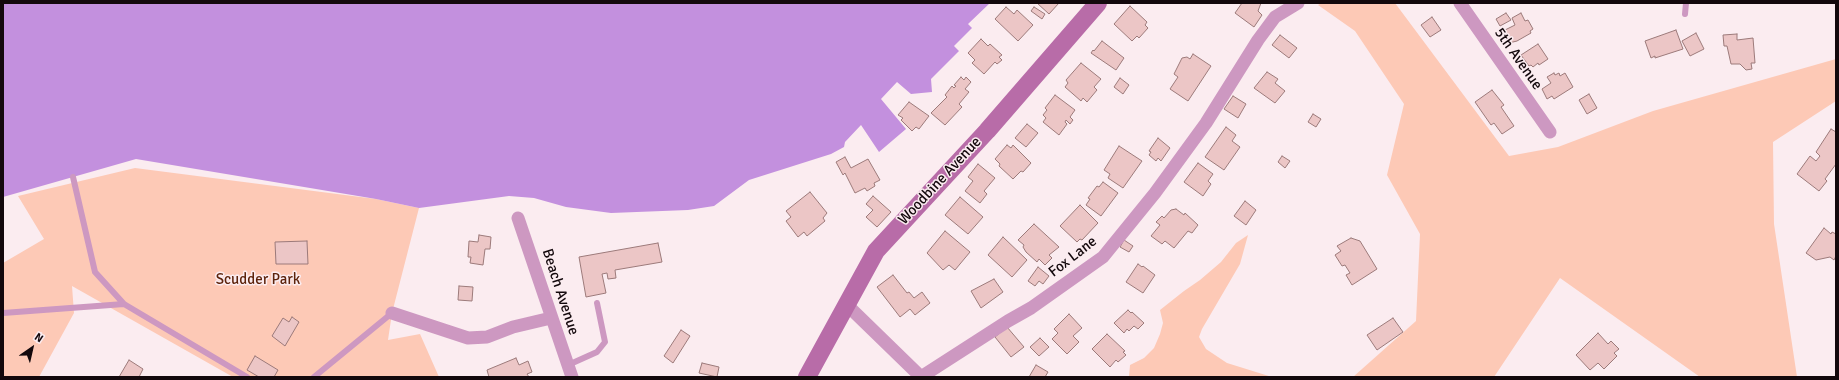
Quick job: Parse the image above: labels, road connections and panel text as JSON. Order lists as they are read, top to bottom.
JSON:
{
  "streets": {
    "main road": ["Woodbine Avenue"],
    "street": ["5th Avenue", "Fox Lane", "Beach Avenue"]
  },
  "crossings": [
    ["Woodbine Avenue", "Fox Lane"]
  ],
  "parks": ["Scudder Park"],
  "north": "top right"
}
